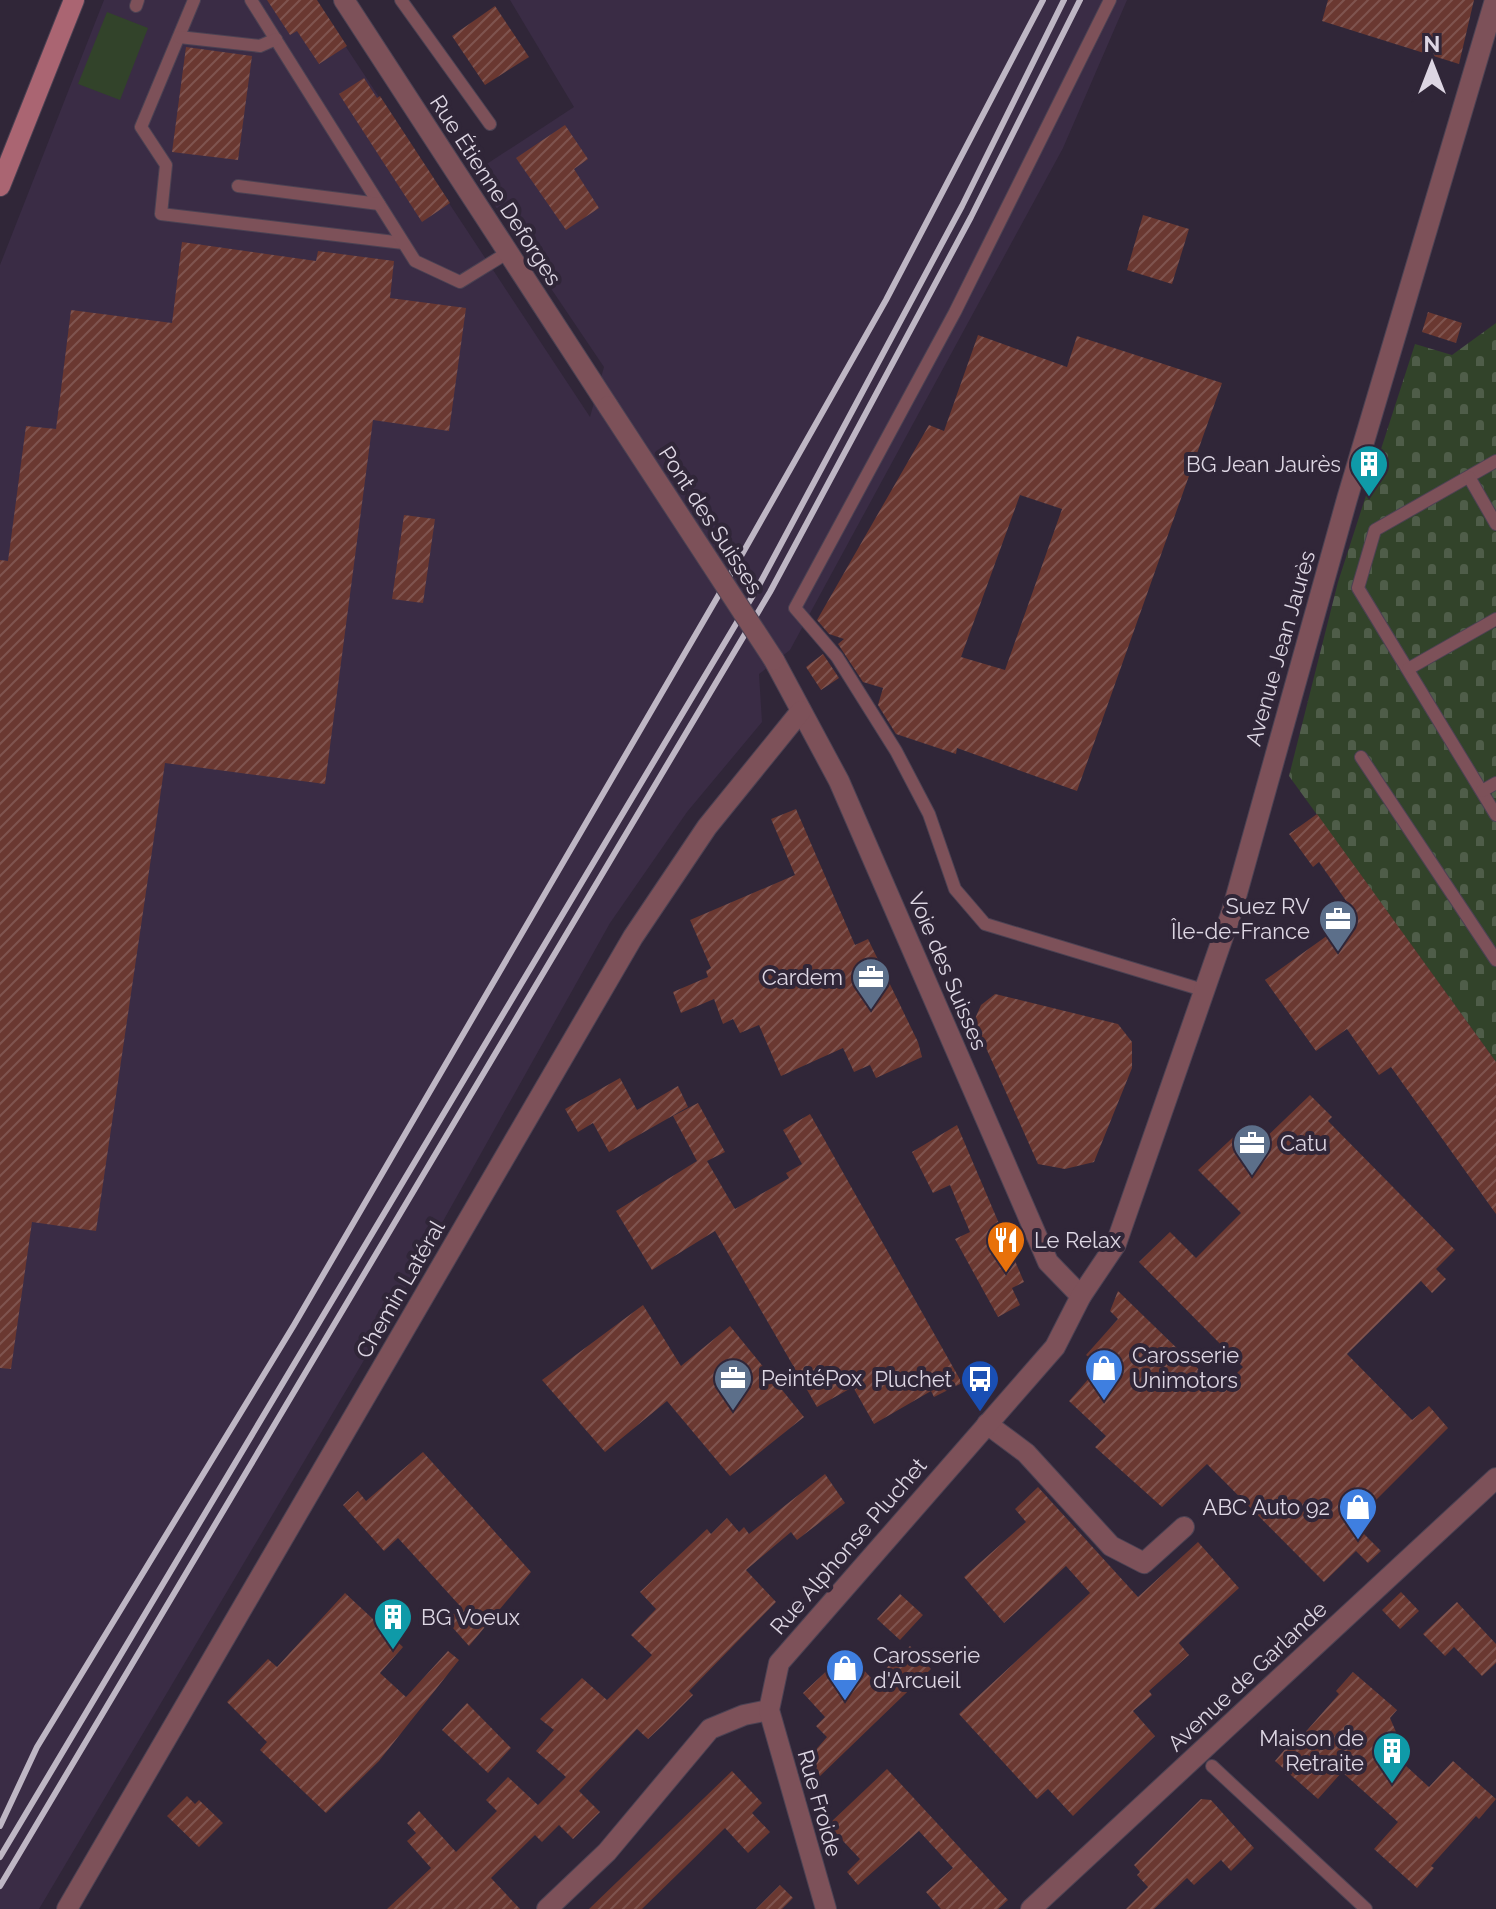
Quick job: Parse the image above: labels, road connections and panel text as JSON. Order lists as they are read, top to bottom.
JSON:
{
  "streets": {
    "street": [
      "Rue Étienne Deforges",
      "Pont des Suisses",
      "Avenue Jean Jaurès",
      "Voie des Suisses",
      "Chemin Latéral",
      "Rue Alphonse Pluchet",
      "Avenue de Garlande",
      "Rue Froide"
    ]
  },
  "crossings": [
    ["Rue Étienne Deforges", "Pont des Suisses"],
    ["Pont des Suisses", "Voie des Suisses"],
    ["Avenue Jean Jaurès", "Voie des Suisses"],
    ["Avenue Jean Jaurès", "Rue Alphonse Pluchet"],
    ["Voie des Suisses", "Chemin Latéral"],
    ["Voie des Suisses", "Rue Alphonse Pluchet"],
    ["Rue Alphonse Pluchet", "Rue Froide"]
  ],
  "places": {
    "building": ["BG Jean Jaurès", "BG Voeux", "Maison de Retraite"],
    "office": [
      "Suez RV Île-de-France",
      "Cardem",
      "Catu",
      "PeintéPox"
    ],
    "restaurant": ["Le Relax"],
    "shop": ["Carosserie Unimotors", "ABC Auto 92", "Carosserie d'Arcueil"],
    "bus stop": ["Pluchet"]
  },
  "north": "top"
}
